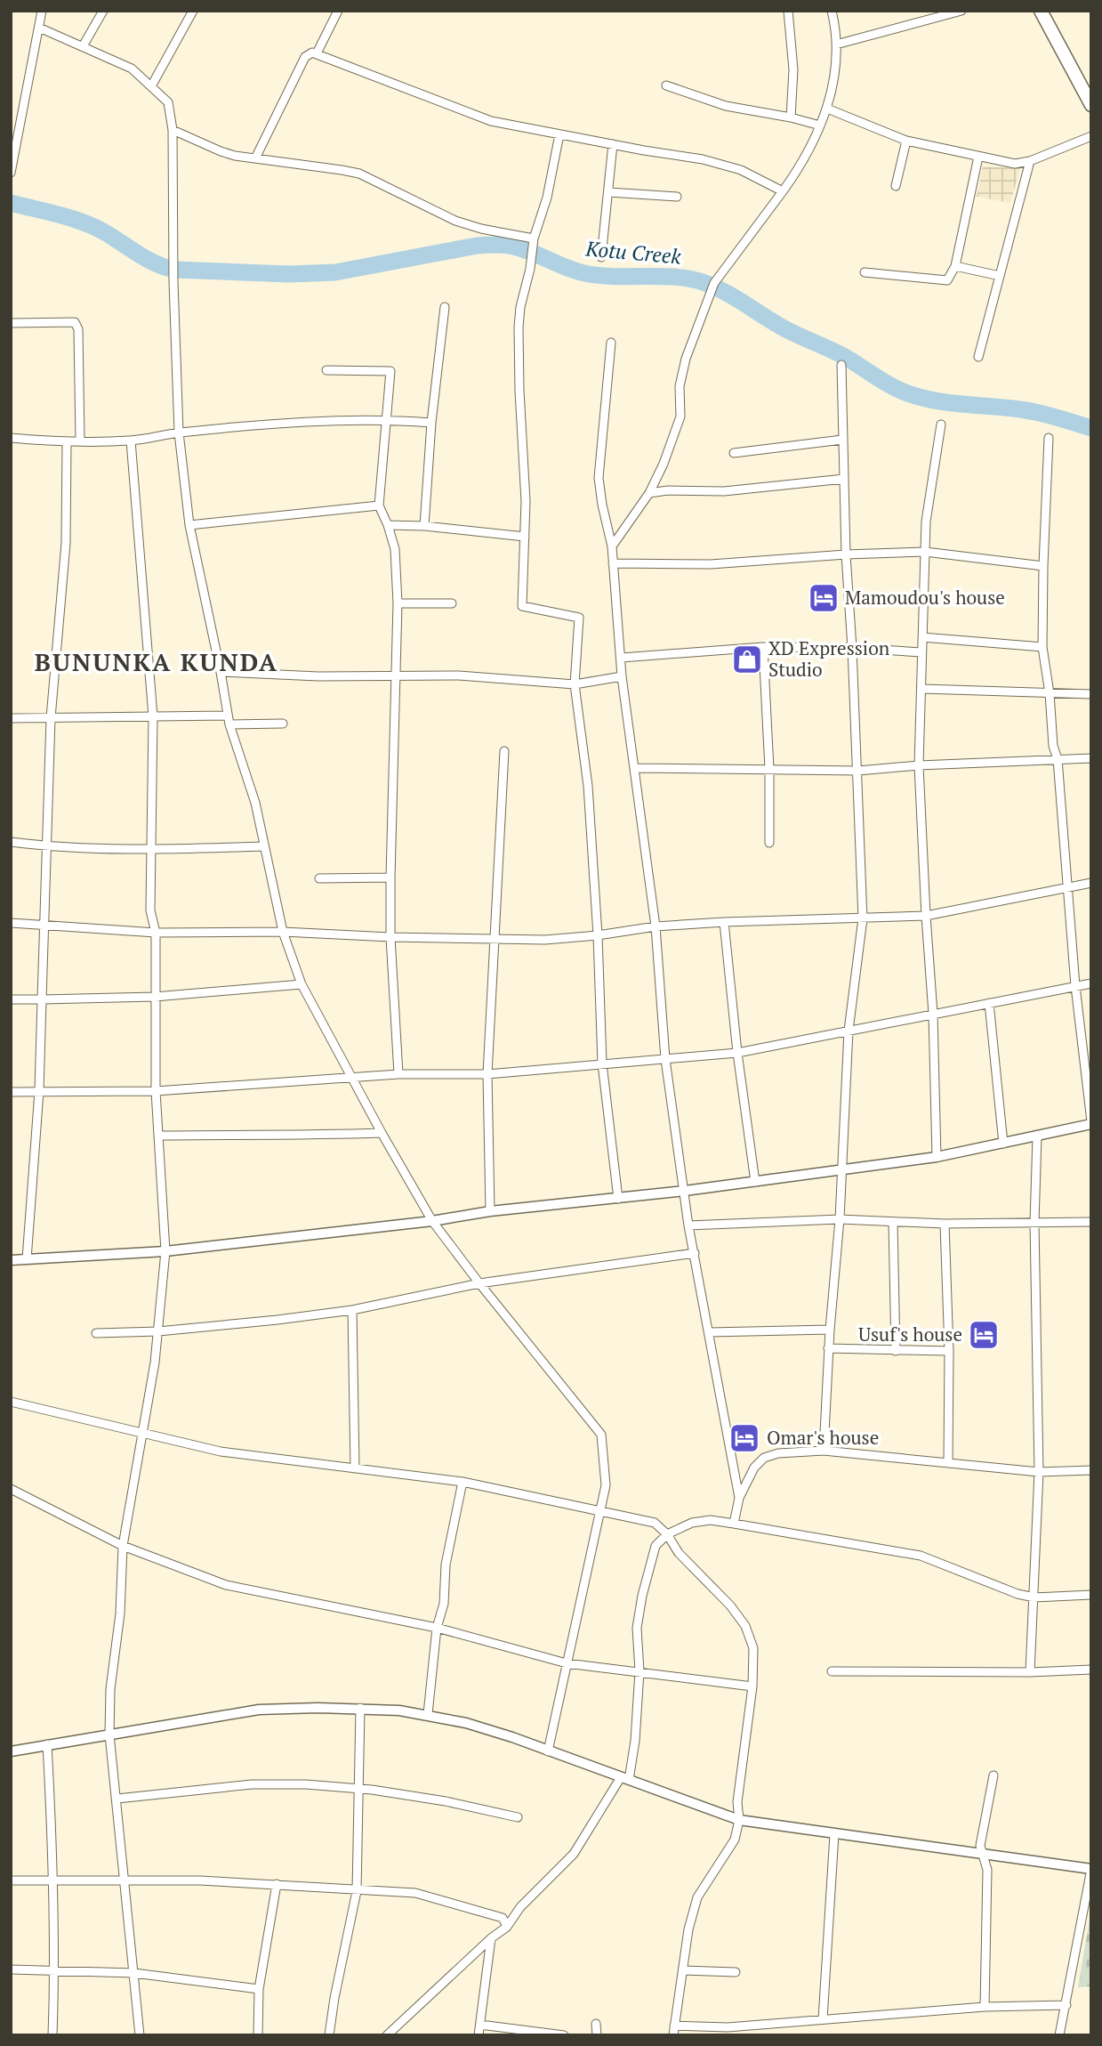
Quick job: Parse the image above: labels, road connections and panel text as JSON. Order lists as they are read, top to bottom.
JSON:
{
  "districts": ["BUNUNKA KUNDA"],
  "water": ["Kotu Creek"],
  "places": {
    "hotel": ["Mamoudou's house", "Usuf's house", "Omar's house"],
    "shop": ["XD Expression Studio"]
  }
}
